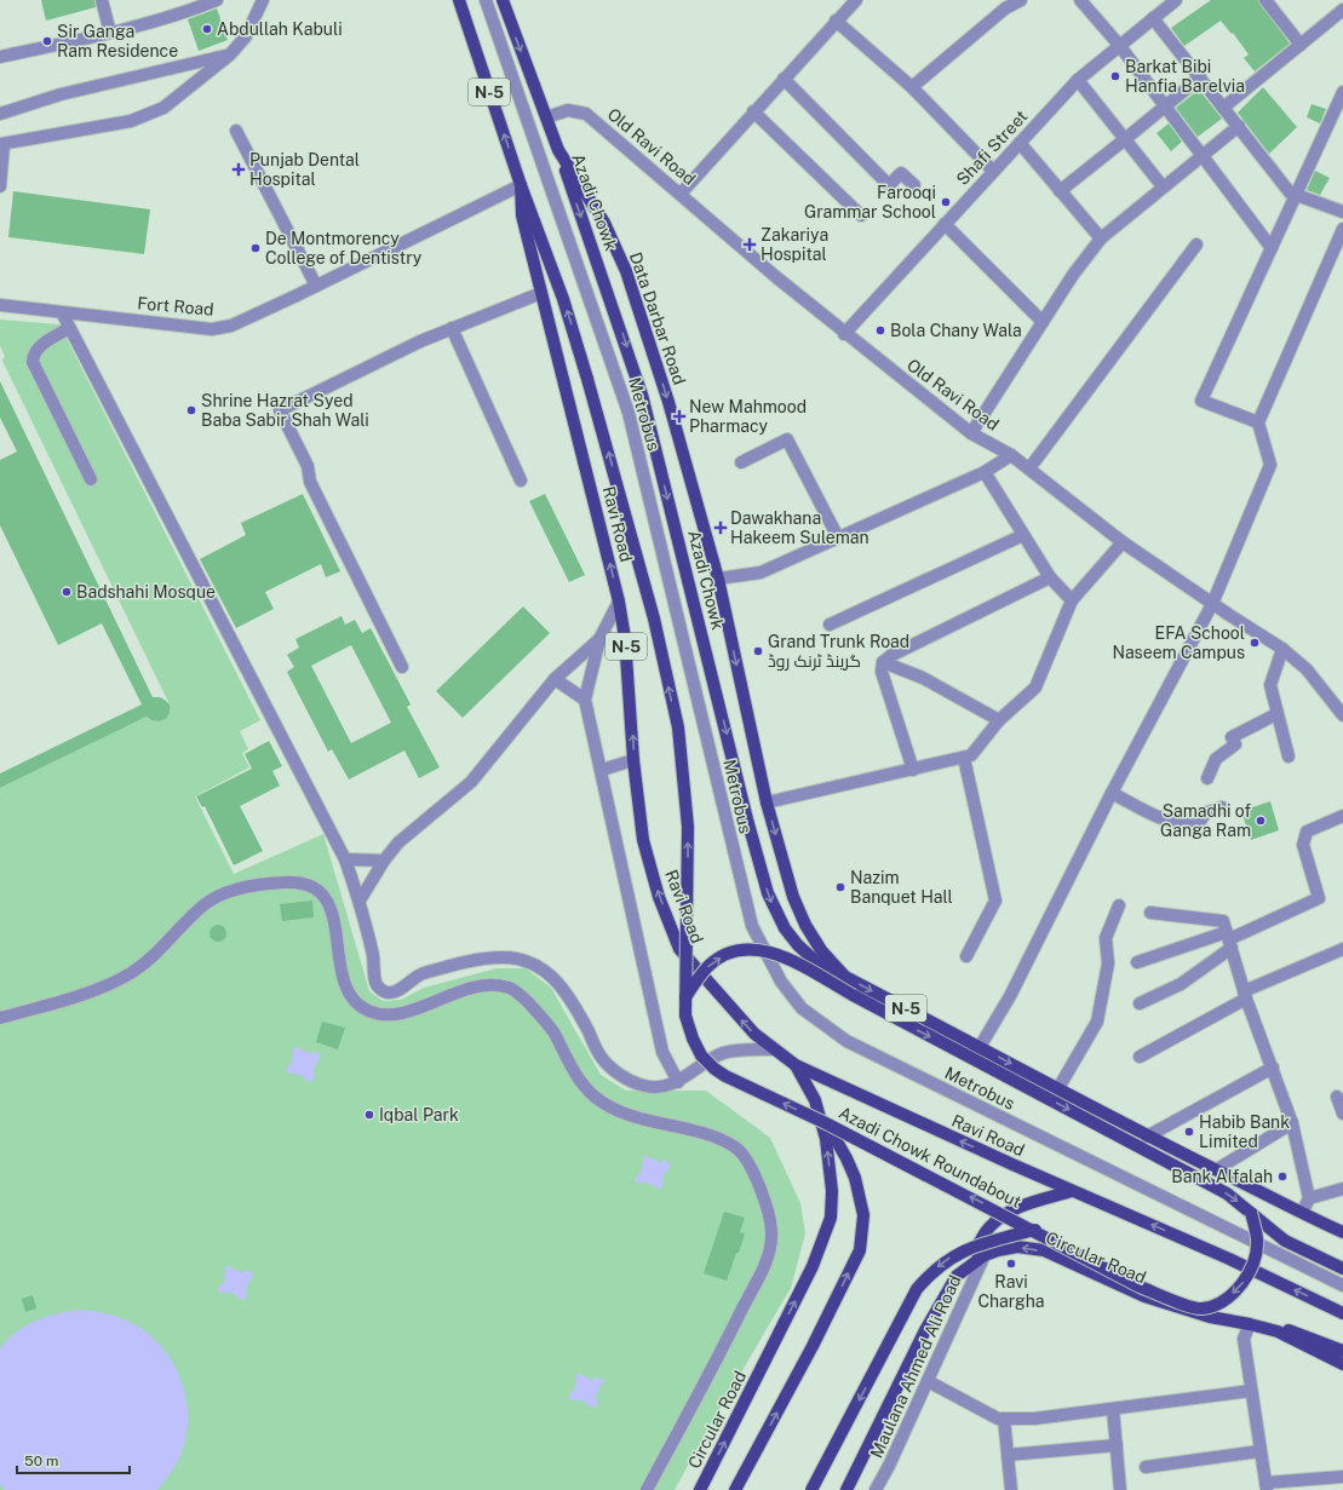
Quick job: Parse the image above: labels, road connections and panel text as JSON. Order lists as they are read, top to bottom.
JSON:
{
  "streets": {
    "main road": [
      "N-5",
      "Azadi Chowk",
      "Data Darbar Road",
      "Ravi Road",
      "Azadi Chowk Roundabout",
      "Circular Road"
    ],
    "street": [
      "Old Ravi Road",
      "Shafi Street",
      "Fort Road",
      "Metrobus",
      "Maulana Ahmed Ali Road"
    ]
  },
  "crossings": [
    ["N-5", "Fort Road"],
    ["N-5", "Data Darbar Road"],
    ["N-5", "Ravi Road"],
    ["Old Ravi Road", "Shafi Street"],
    ["Old Ravi Road", "Data Darbar Road"],
    ["Azadi Chowk", "Data Darbar Road"],
    ["Fort Road", "Ravi Road"],
    ["Ravi Road", "Circular Road"],
    ["Azadi Chowk Roundabout", "Circular Road"],
    ["Circular Road", "Maulana Ahmed Ali Road"]
  ],
  "one_way": ["Azadi Chowk Roundabout"],
  "places": {
    "other": [
      "Abdullah Kabuli",
      "Sir Ganga Ram Residence",
      "Barkat Bibi Hanfia Barelvia",
      "Farooqi Grammar School",
      "De Montmorency College of Dentistry",
      "Bola Chany Wala",
      "Shrine Hazrat Syed Baba Sabir Shah Wali",
      "Badshahi Mosque",
      "EFA School Naseem Campus",
      "Grand Trunk Road گرینڈ ٹرنک روڈ",
      "Samadhi of Ganga Ram",
      "Nazim Banquet Hall",
      "Iqbal Park",
      "Habib Bank Limited",
      "Bank Alfalah",
      "Ravi Chargha"
    ],
    "health": [
      "Punjab Dental Hospital",
      "Zakariya Hospital",
      "New Mahmood Pharmacy",
      "Dawakhana Hakeem Suleman"
    ]
  },
  "scale_bar": "50 m"
}
